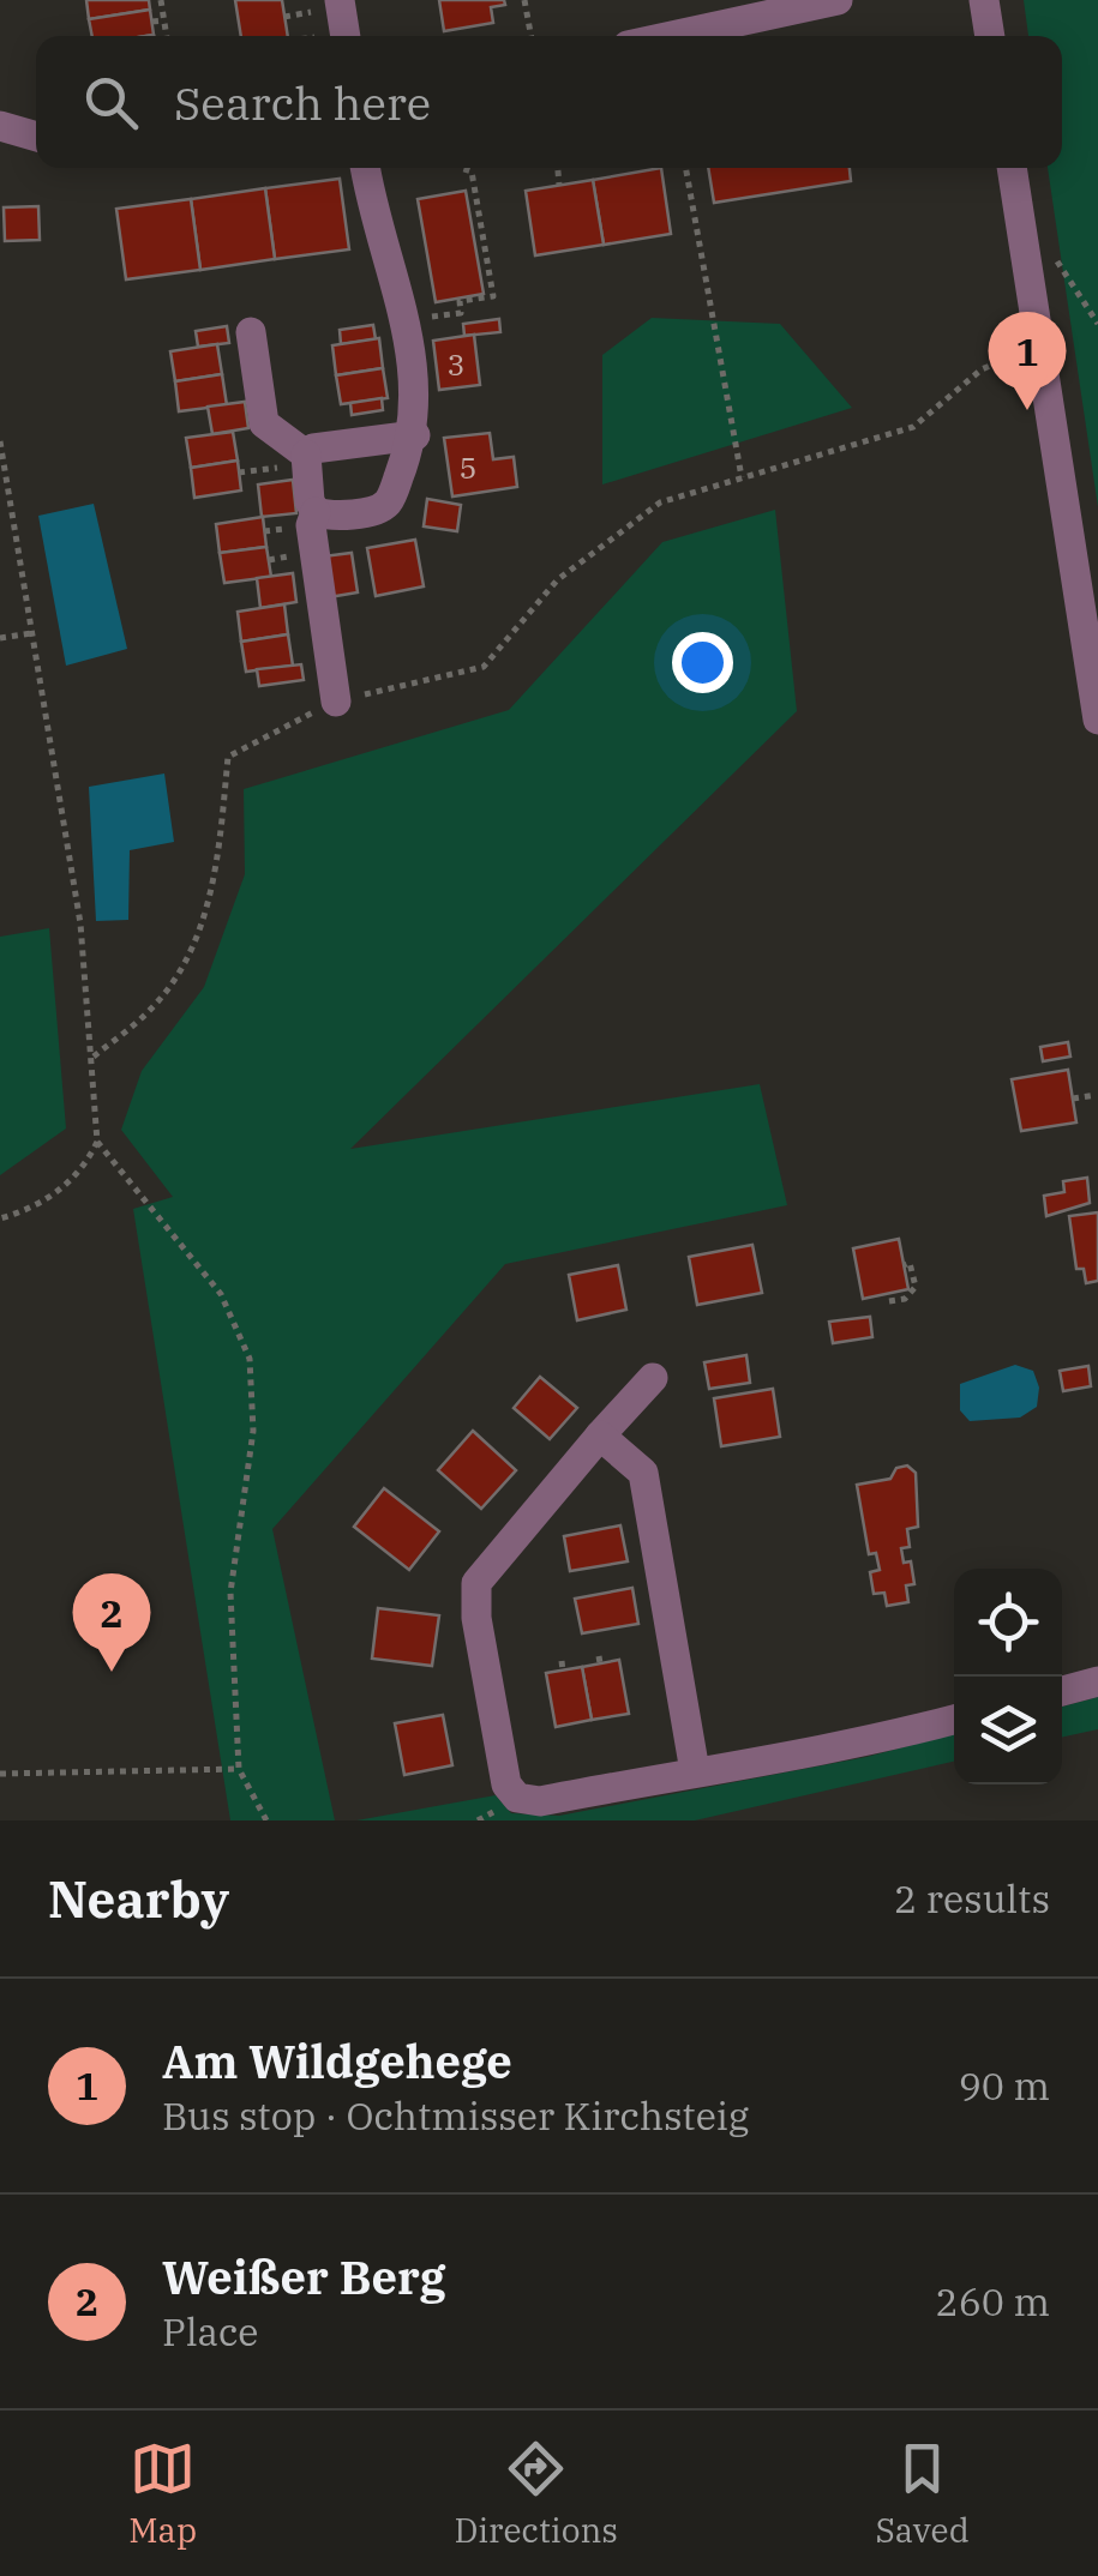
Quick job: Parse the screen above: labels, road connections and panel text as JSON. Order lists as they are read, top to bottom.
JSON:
{
  "house_numbers": ["3", "5"],
  "page": {
    "search": "Search here",
    "pins": ["1", "2"],
    "heading": ["Nearby", "2 results"],
    "list": [
      {
        "mark": "1",
        "name": "Am Wildgehege",
        "note": "Bus stop · Ochtmisser Kirchsteig",
        "value": "90 m"
      },
      {
        "mark": "2",
        "name": "Weißer Berg",
        "note": "Place",
        "value": "260 m"
      }
    ],
    "nav": ["Map", "Directions", "Saved"]
  }
}
